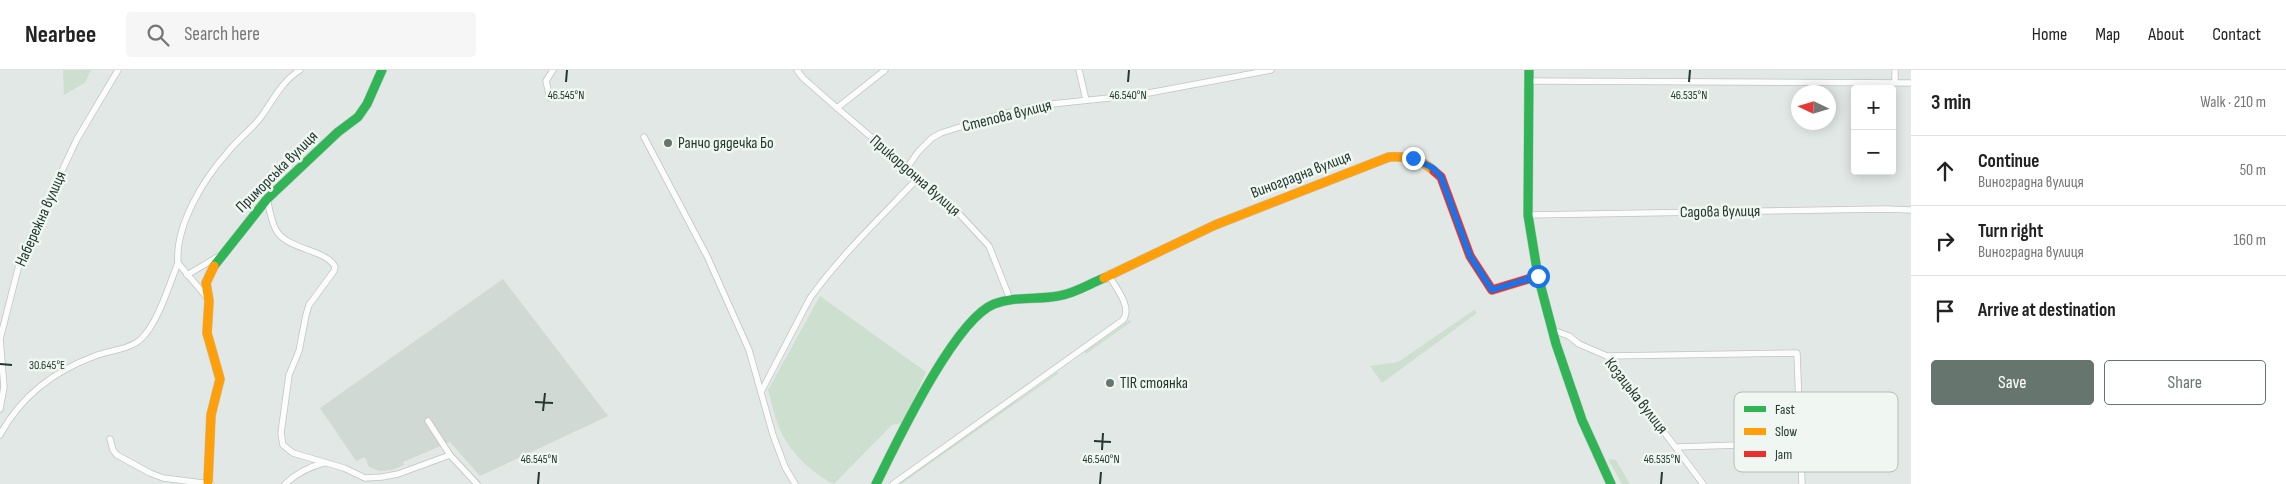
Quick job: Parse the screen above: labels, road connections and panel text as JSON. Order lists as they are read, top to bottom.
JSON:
{
  "streets": {
    "main road": ["Приморська вулиця", "Виноградна вулиця"],
    "street": [
      "Степова вулиця",
      "Прикордонна вулиця",
      "Садова вулиця",
      "Набережна вулиця",
      "Козацька вулиця"
    ]
  },
  "crossings": [
    ["Степова вулиця", "Прикордонна вулиця"],
    ["Виноградна вулиця", "Прикордонна вулиця"]
  ],
  "places": ["Ранчо дядечка Бо", "TIR стоянка"],
  "legend": ["Fast", "Slow", "Jam"],
  "north": "left",
  "page": {
    "header": "Nearbee",
    "search": "Search here",
    "nav": [
      "Home",
      "Map",
      "About",
      "Contact"
    ],
    "heading": ["3 min", "Walk · 210 m"],
    "map_buttons": ["+", "−"],
    "list": [
      ["Continue", "Виноградна вулиця", "50 m"],
      ["Turn right", "Виноградна вулиця", "160 m"],
      "Arrive at destination"
    ],
    "buttons": ["Save", "Share"]
  },
  "coordinates": [
    "46.545°N",
    "46.540°N",
    "46.535°N",
    "30.645°E"
  ]
}
